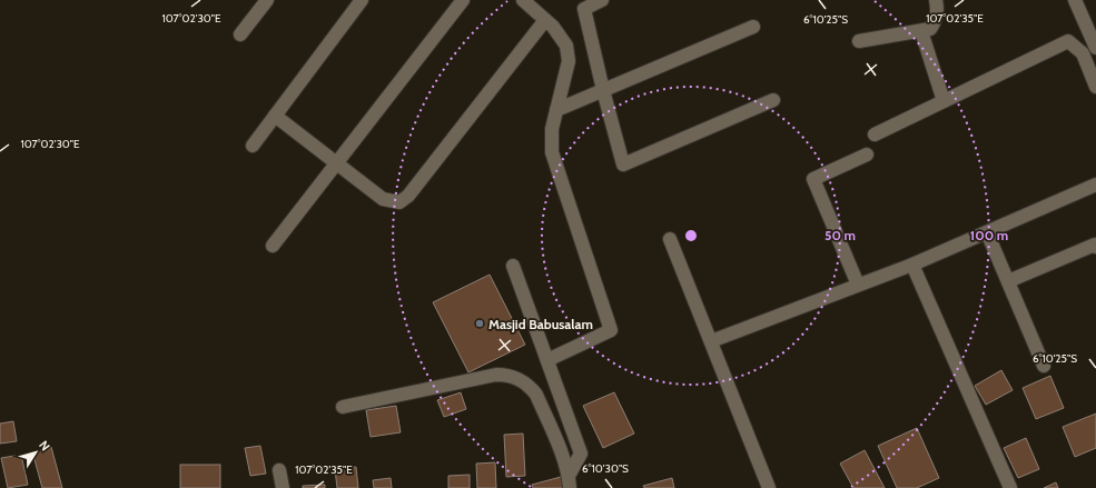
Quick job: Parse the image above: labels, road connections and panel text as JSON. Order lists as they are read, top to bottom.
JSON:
{
  "places": ["Masjid Babusalam"],
  "north": "top right",
  "coordinates": [
    "107°02'30\"E",
    "107°02'35\"E",
    "6°10'25\"S",
    "6°10'30\"S"
  ],
  "rings": ["50 m", "100 m"]
}
